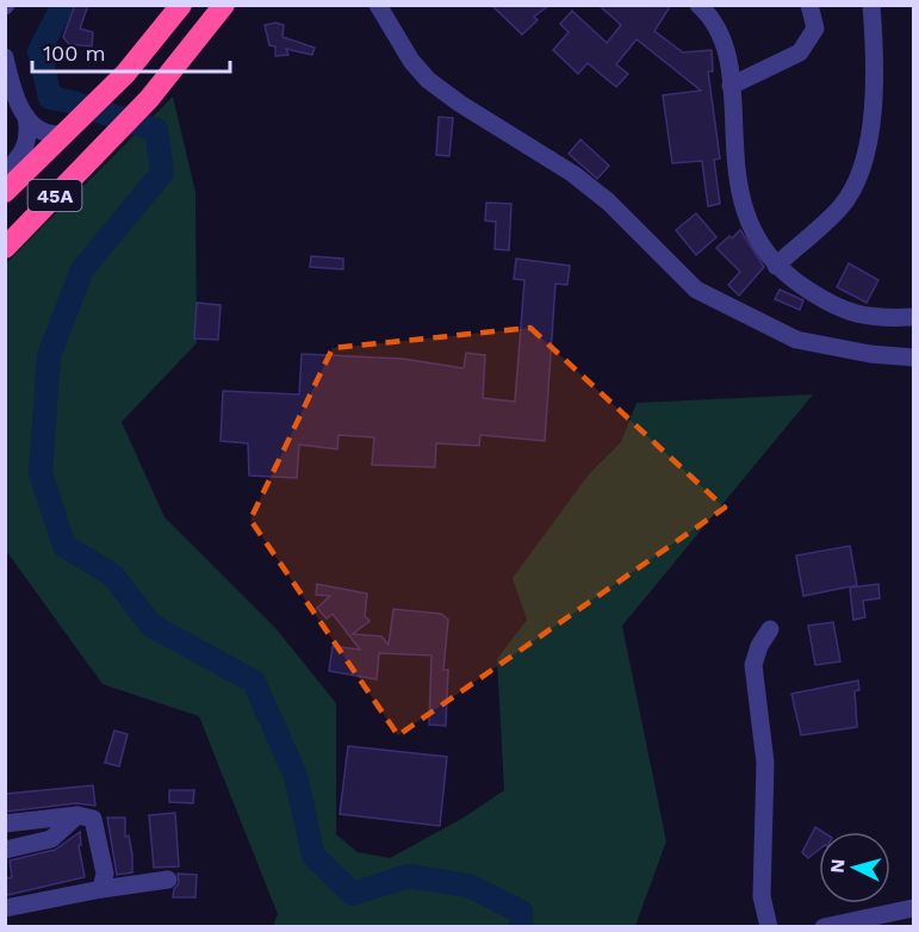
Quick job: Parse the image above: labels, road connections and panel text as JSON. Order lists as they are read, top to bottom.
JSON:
{
  "streets": {
    "highway": ["45A"]
  },
  "scale_bar": "100 m",
  "north": "left"
}
